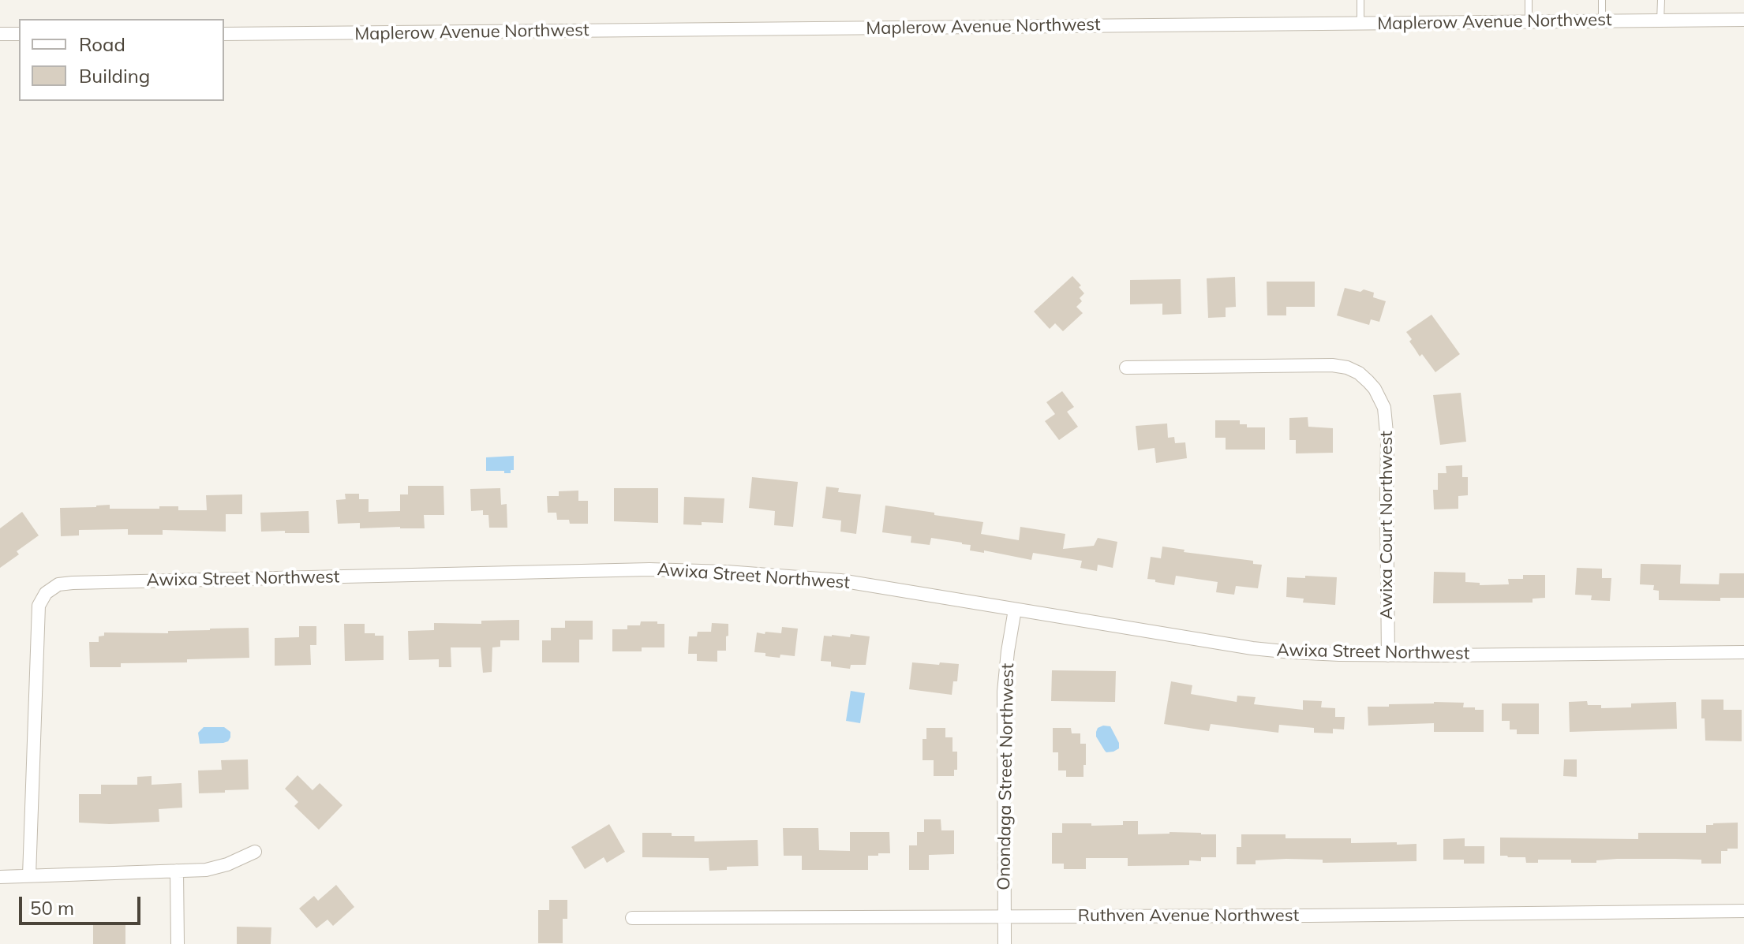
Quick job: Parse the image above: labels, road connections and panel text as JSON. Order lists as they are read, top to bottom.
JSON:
{
  "streets": {
    "street": [
      "Maplerow Avenue Northwest",
      "Awixa Court Northwest",
      "Awixa Street Northwest",
      "Onondaga Street Northwest",
      "Ruthven Avenue Northwest"
    ]
  },
  "crossings": [
    ["Awixa Court Northwest", "Awixa Street Northwest"],
    ["Awixa Street Northwest", "Onondaga Street Northwest"],
    ["Onondaga Street Northwest", "Ruthven Avenue Northwest"]
  ],
  "legend": ["Road", "Building"],
  "scale_bar": "50 m"
}
